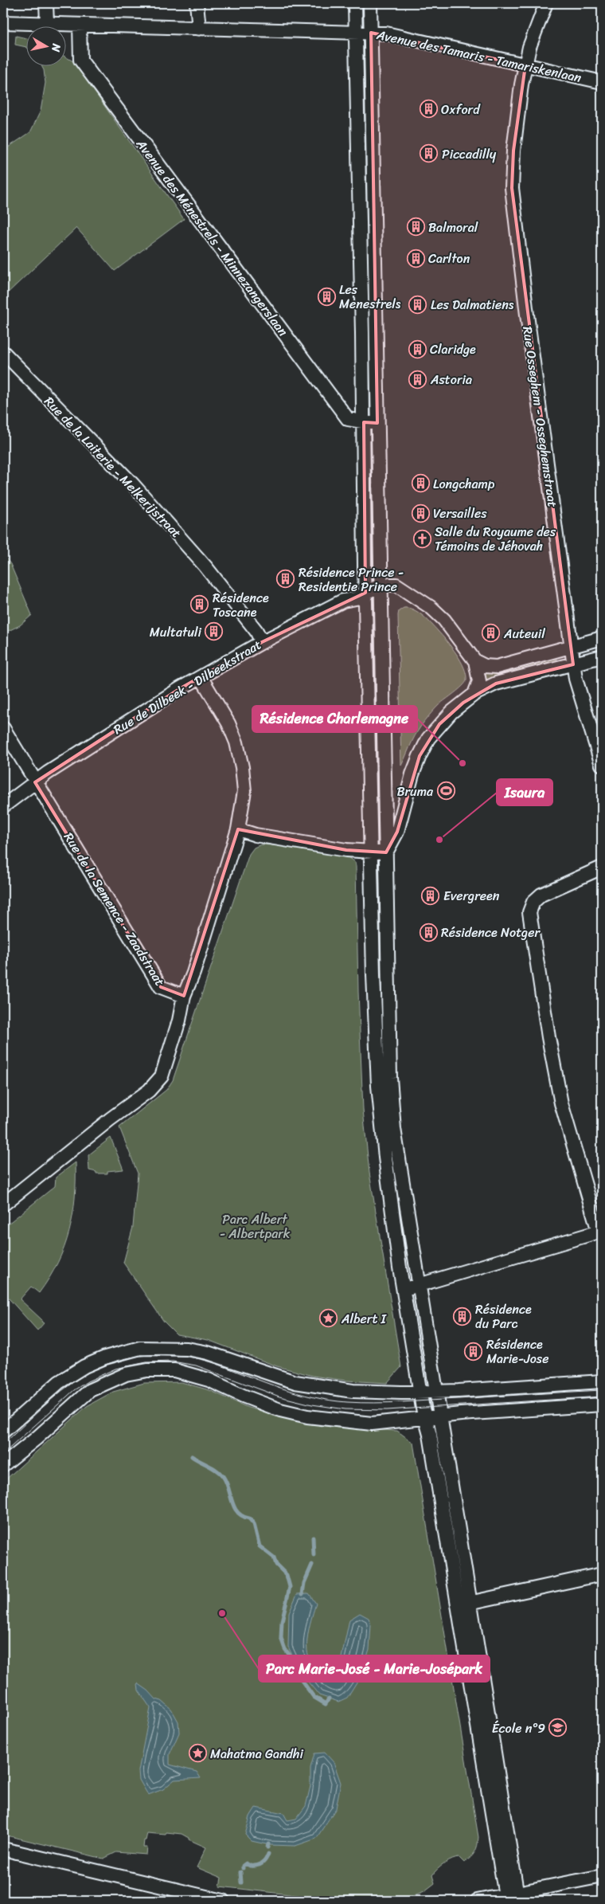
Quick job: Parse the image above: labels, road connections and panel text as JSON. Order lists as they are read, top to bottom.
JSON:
{
  "streets": {
    "street": [
      "Avenue des Tamaris - Tamariskenlaan",
      "Avenue des Ménestrels - Minnezangerslaan",
      "Rue Osseghem - Osseghemstraat",
      "Rue de la Laiterie - Melkerijstraat",
      "Rue de Dilbeek - Dilbeekstraat",
      "Rue de la Semence - Zaadstraat"
    ]
  },
  "crossings": [
    ["Avenue des Tamaris - Tamariskenlaan", "Avenue des Ménestrels - Minnezangerslaan"],
    ["Avenue des Tamaris - Tamariskenlaan", "Rue Osseghem - Osseghemstraat"],
    ["Rue de la Laiterie - Melkerijstraat", "Rue de Dilbeek - Dilbeekstraat"],
    ["Rue de Dilbeek - Dilbeekstraat", "Rue de la Semence - Zaadstraat"]
  ],
  "parks": ["Parc Albert - Albertpark"],
  "places": {
    "building": [
      "Oxford",
      "Piccadilly",
      "Balmoral",
      "Carlton",
      "Les Menestrels",
      "Les Dalmatiens",
      "Claridge",
      "Astoria",
      "Longchamp",
      "Versailles",
      "Résidence Prince - Residentie Prince",
      "Résidence Toscane",
      "Multatuli",
      "Auteuil",
      "Evergreen",
      "Résidence Notger",
      "Résidence du Parc",
      "Résidence Marie-Jose"
    ],
    "church": ["Salle du Royaume des Témoins de Jéhovah"],
    "other": ["Résidence Charlemagne", "Isaura", "Parc Marie-José - Marie-Josépark"],
    "sports": ["Bruma"],
    "place": ["Albert I", "Mahatma Gandhi"],
    "school or university": ["École n°9"]
  },
  "north": "right"
}
